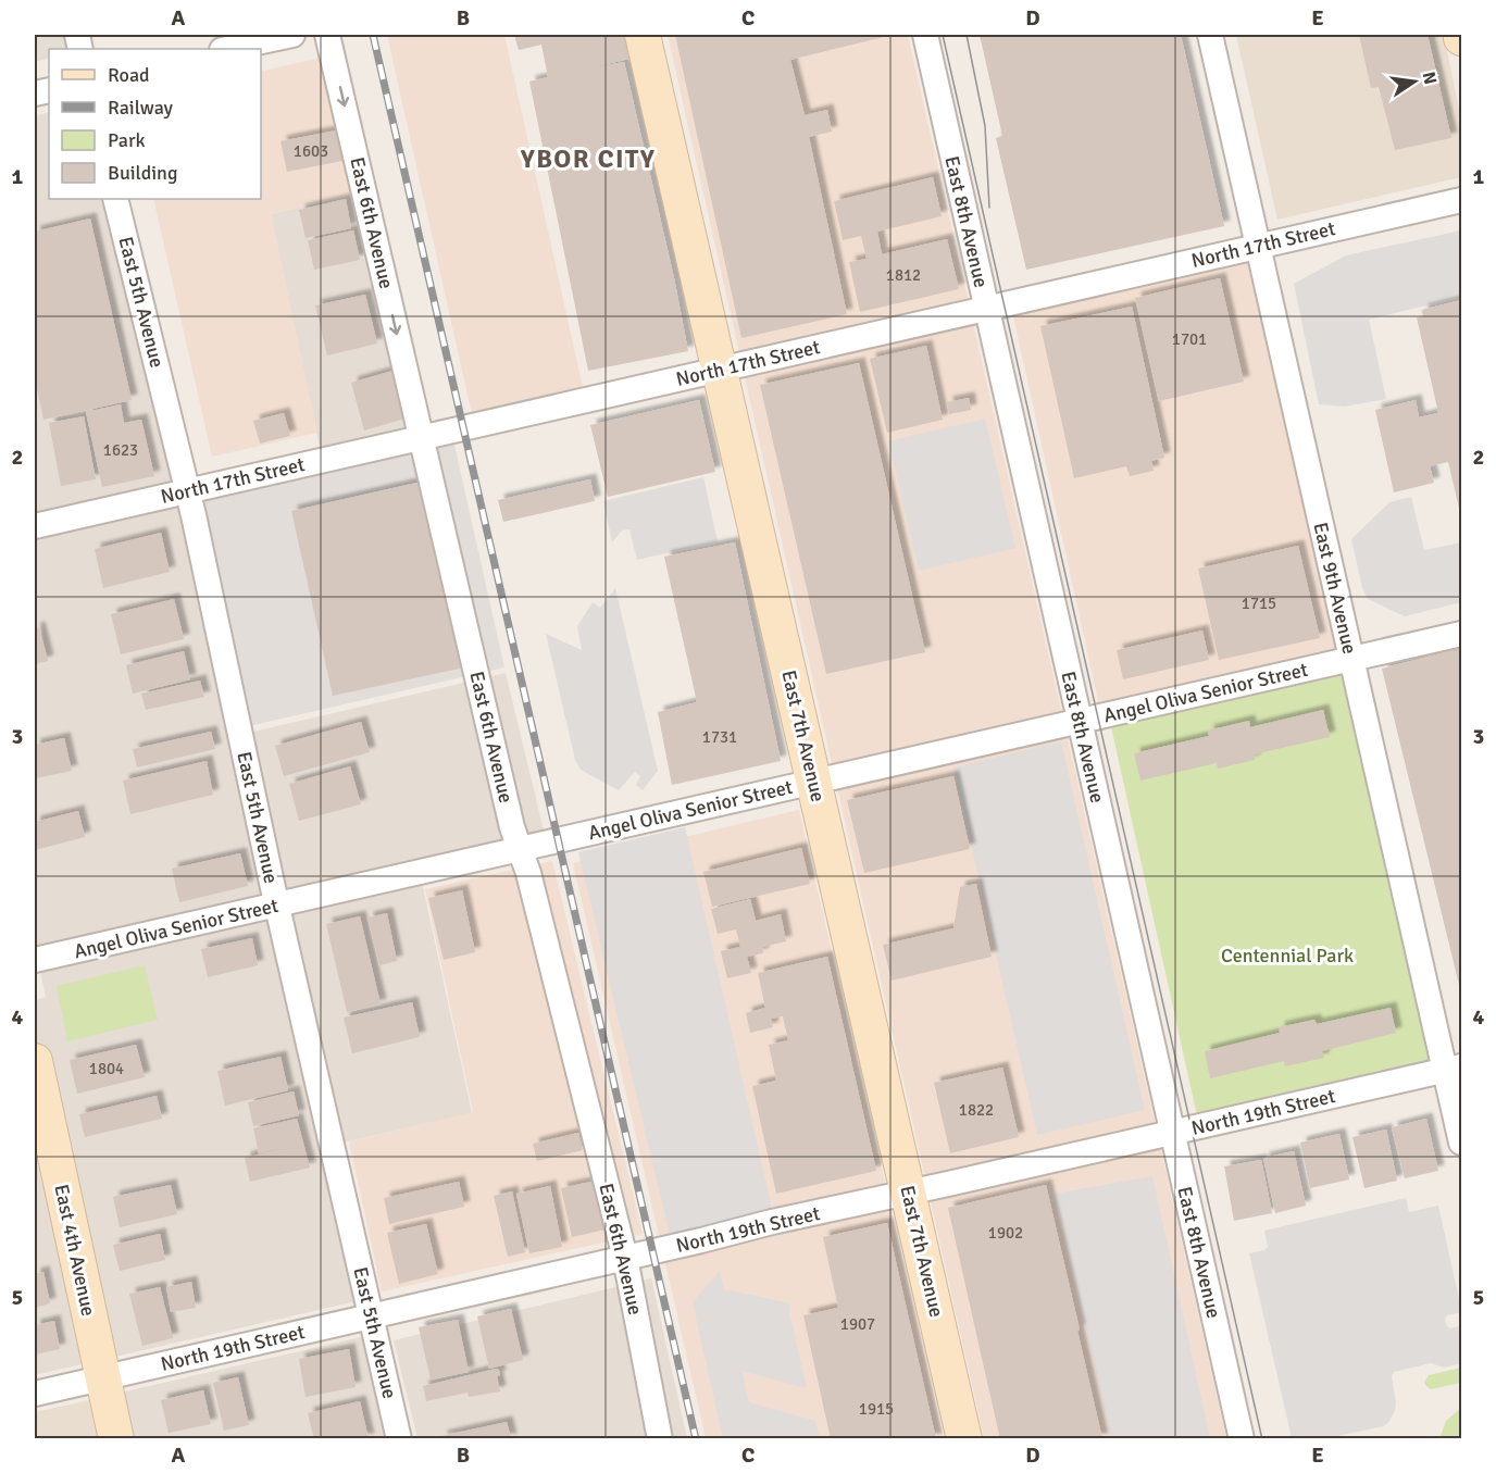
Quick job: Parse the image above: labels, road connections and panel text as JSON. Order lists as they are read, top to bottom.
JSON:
{
  "streets": {
    "street": [
      "East 8th Avenue",
      "East 6th Avenue",
      "North 17th Street",
      "East 5th Avenue",
      "East 9th Avenue",
      "Angel Oliva Senior Street",
      "East 7th Avenue",
      "North 19th Street",
      "East 4th Avenue"
    ]
  },
  "crossings": [
    ["East 8th Avenue", "North 17th Street"],
    ["East 8th Avenue", "Angel Oliva Senior Street"],
    ["East 8th Avenue", "North 19th Street"],
    ["East 6th Avenue", "North 17th Street"],
    ["East 6th Avenue", "Angel Oliva Senior Street"],
    ["East 6th Avenue", "North 19th Street"],
    ["North 17th Street", "East 5th Avenue"],
    ["North 17th Street", "East 9th Avenue"],
    ["North 17th Street", "East 7th Avenue"],
    ["East 5th Avenue", "Angel Oliva Senior Street"],
    ["East 5th Avenue", "North 19th Street"],
    ["East 9th Avenue", "Angel Oliva Senior Street"],
    ["East 9th Avenue", "North 19th Street"],
    ["Angel Oliva Senior Street", "East 7th Avenue"],
    ["East 7th Avenue", "North 19th Street"],
    ["North 19th Street", "East 4th Avenue"]
  ],
  "districts": ["YBOR CITY"],
  "parks": ["Centennial Park"],
  "house_numbers": [
    "1603",
    "1812",
    "1701",
    "1623",
    "1715",
    "1731",
    "1804",
    "1822",
    "1902",
    "1907",
    "1915"
  ],
  "legend": [
    "Road",
    "Railway",
    "Park",
    "Building"
  ],
  "north": "right",
  "grid": {
    "columns": [
      "A",
      "B",
      "C",
      "D",
      "E"
    ],
    "rows": [
      "1",
      "2",
      "3",
      "4",
      "5"
    ]
  }
}
